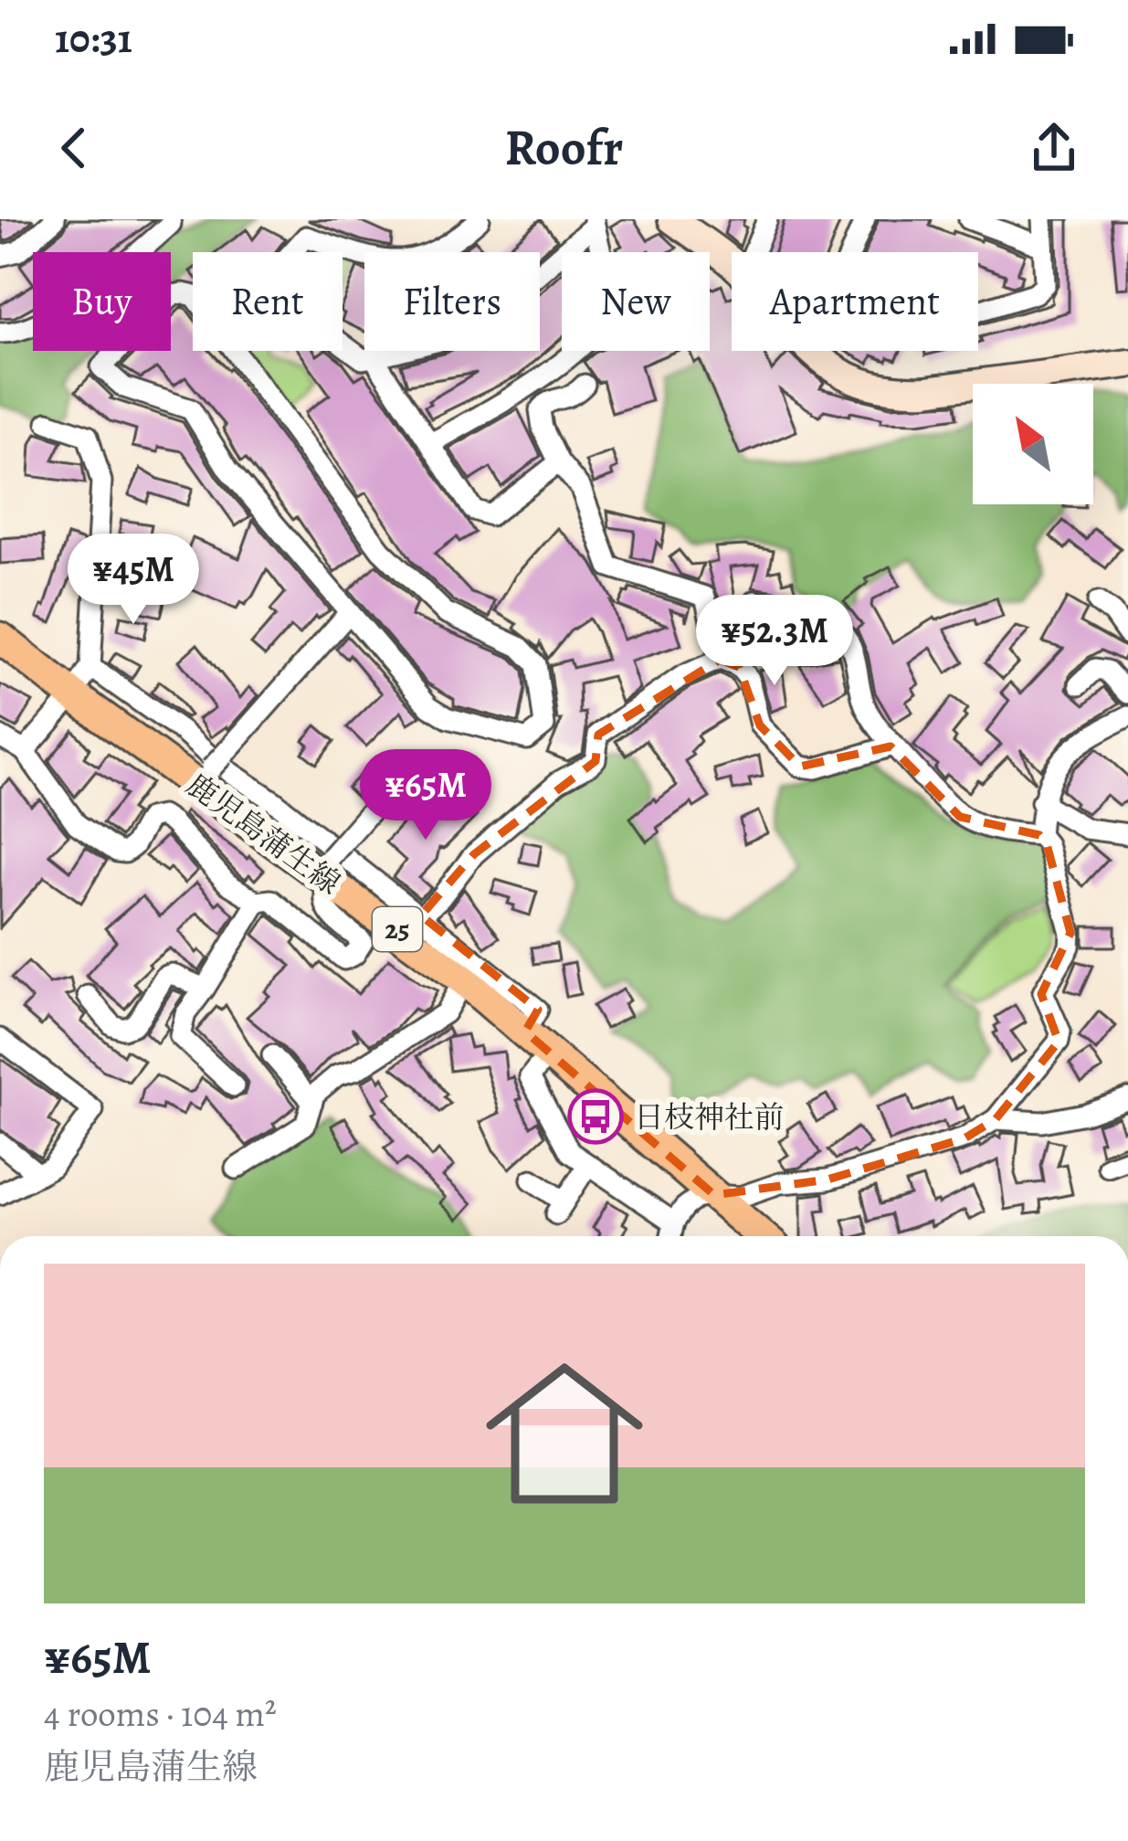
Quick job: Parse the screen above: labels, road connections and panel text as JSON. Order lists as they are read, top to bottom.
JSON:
{
  "streets": {
    "main road": ["鹿児島蒲生線", "25"]
  },
  "places": {
    "bus stop": ["日枝神社前"]
  },
  "north": "top left",
  "page": {
    "status": "10:31",
    "header": "Roofr",
    "chip": [
      "Buy",
      "Rent",
      "Filters",
      "New",
      "Apartment"
    ],
    "price": ["¥45M", "¥52.3M", "¥65M"],
    "list": [
      {
        "name": "¥65M",
        "note": "4 rooms · 104 m² · 鹿児島蒲生線"
      }
    ]
  }
}
